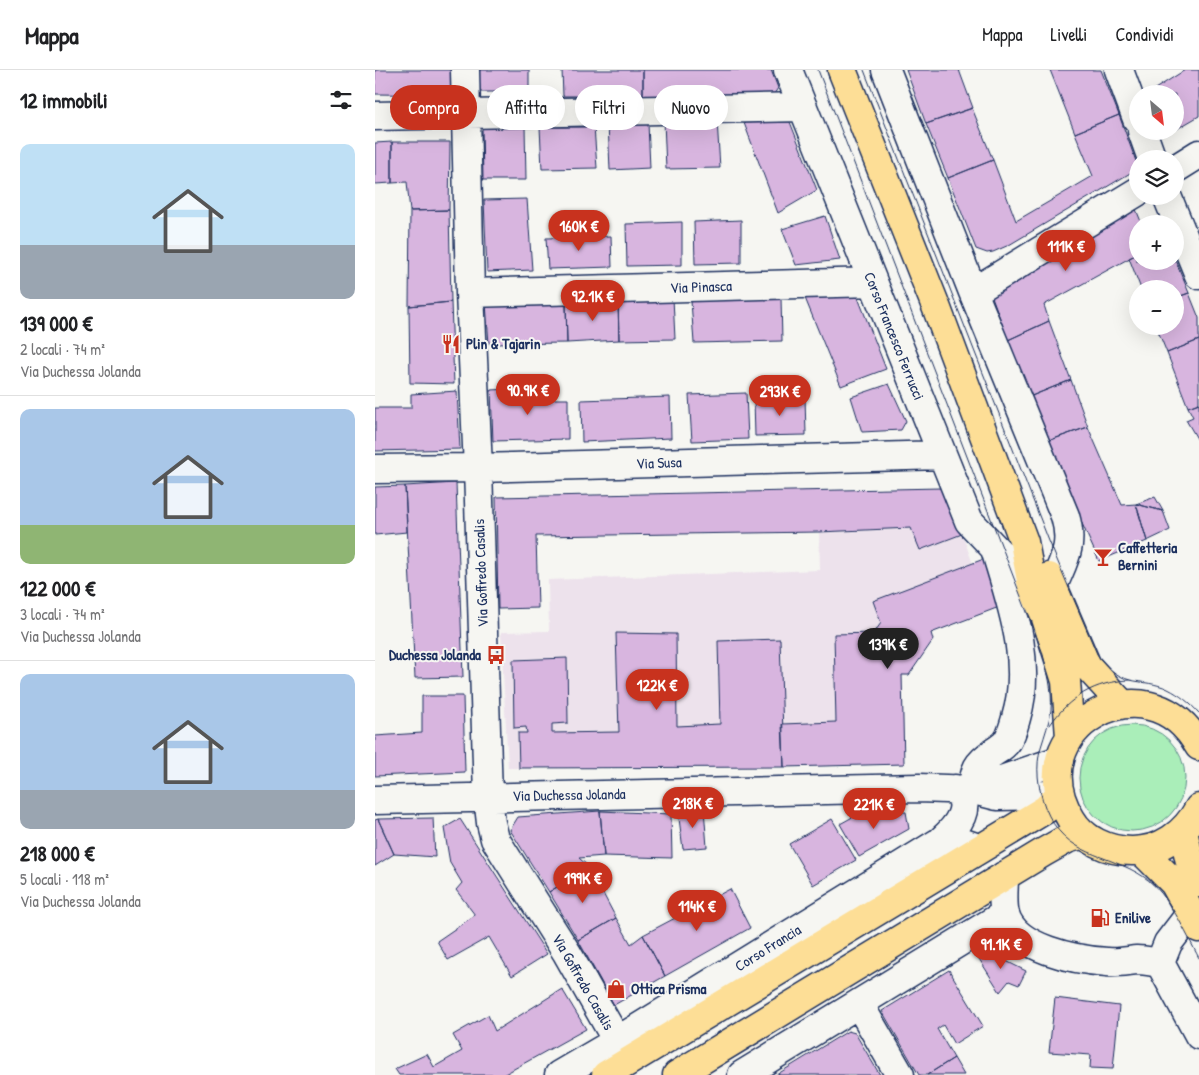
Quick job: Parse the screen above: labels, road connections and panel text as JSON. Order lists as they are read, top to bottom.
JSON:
{
  "streets": {
    "main road": ["Corso Francia"],
    "street": [
      "Via Pinasca",
      "Corso Francesco Ferrucci",
      "Via Susa",
      "Via Goffredo Casalis",
      "Via Duchessa Jolanda"
    ]
  },
  "crossings": [
    ["Via Pinasca", "Corso Francesco Ferrucci"],
    ["Via Pinasca", "Via Goffredo Casalis"],
    ["Corso Francesco Ferrucci", "Via Susa"],
    ["Via Susa", "Via Goffredo Casalis"],
    ["Via Goffredo Casalis", "Via Duchessa Jolanda"],
    ["Via Goffredo Casalis", "Corso Francia"],
    ["Via Duchessa Jolanda", "Corso Francia"]
  ],
  "places": {
    "restaurant": ["Plin & Tajarin"],
    "bar": ["Caffetteria Bernini"],
    "bus stop": ["Duchessa Jolanda"],
    "fuel station": ["Enilive"],
    "shop": ["Ottica Prisma"]
  },
  "north": "bottom right",
  "page": {
    "header": "Mappa",
    "nav": ["Mappa", "Livelli", "Condividi"],
    "heading": "12 immobili",
    "map_buttons": ["+", "−"],
    "chip": [
      "Compra",
      "Affitta",
      "Filtri",
      "Nuovo"
    ],
    "list": [
      {
        "name": "139 000 €",
        "note": "2 locali · 74 m² · Via Duchessa Jolanda"
      },
      {
        "name": "122 000 €",
        "note": "3 locali · 74 m² · Via Duchessa Jolanda"
      },
      {
        "name": "218 000 €",
        "note": "5 locali · 118 m² · Via Duchessa Jolanda"
      }
    ],
    "price": [
      "160K €",
      "111K €",
      "92.1K €",
      "90.9K €",
      "293K €",
      "139K €",
      "122K €",
      "218K €",
      "221K €",
      "199K €",
      "114K €",
      "91.1K €"
    ]
  }
}
